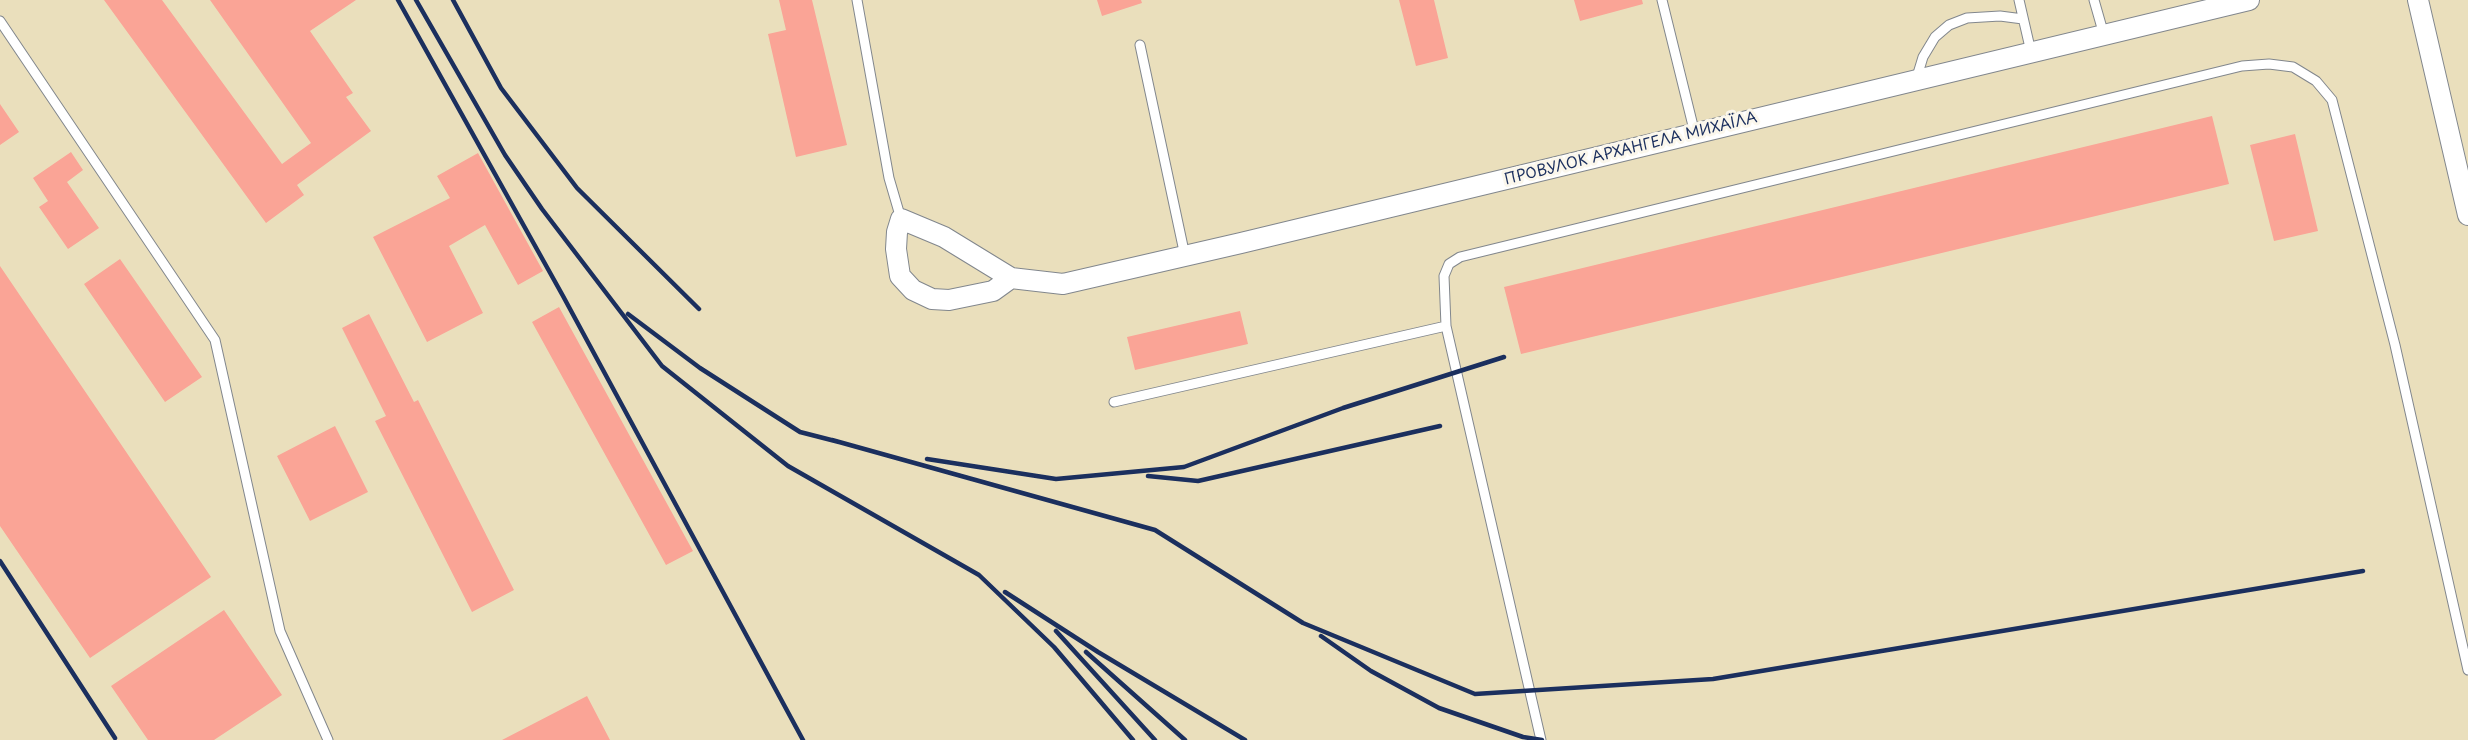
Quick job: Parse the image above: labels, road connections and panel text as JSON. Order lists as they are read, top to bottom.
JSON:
{
  "streets": {
    "street": ["ПРОВУЛОК АРХАНГЕЛА МИХАЇЛА"]
  }
}
